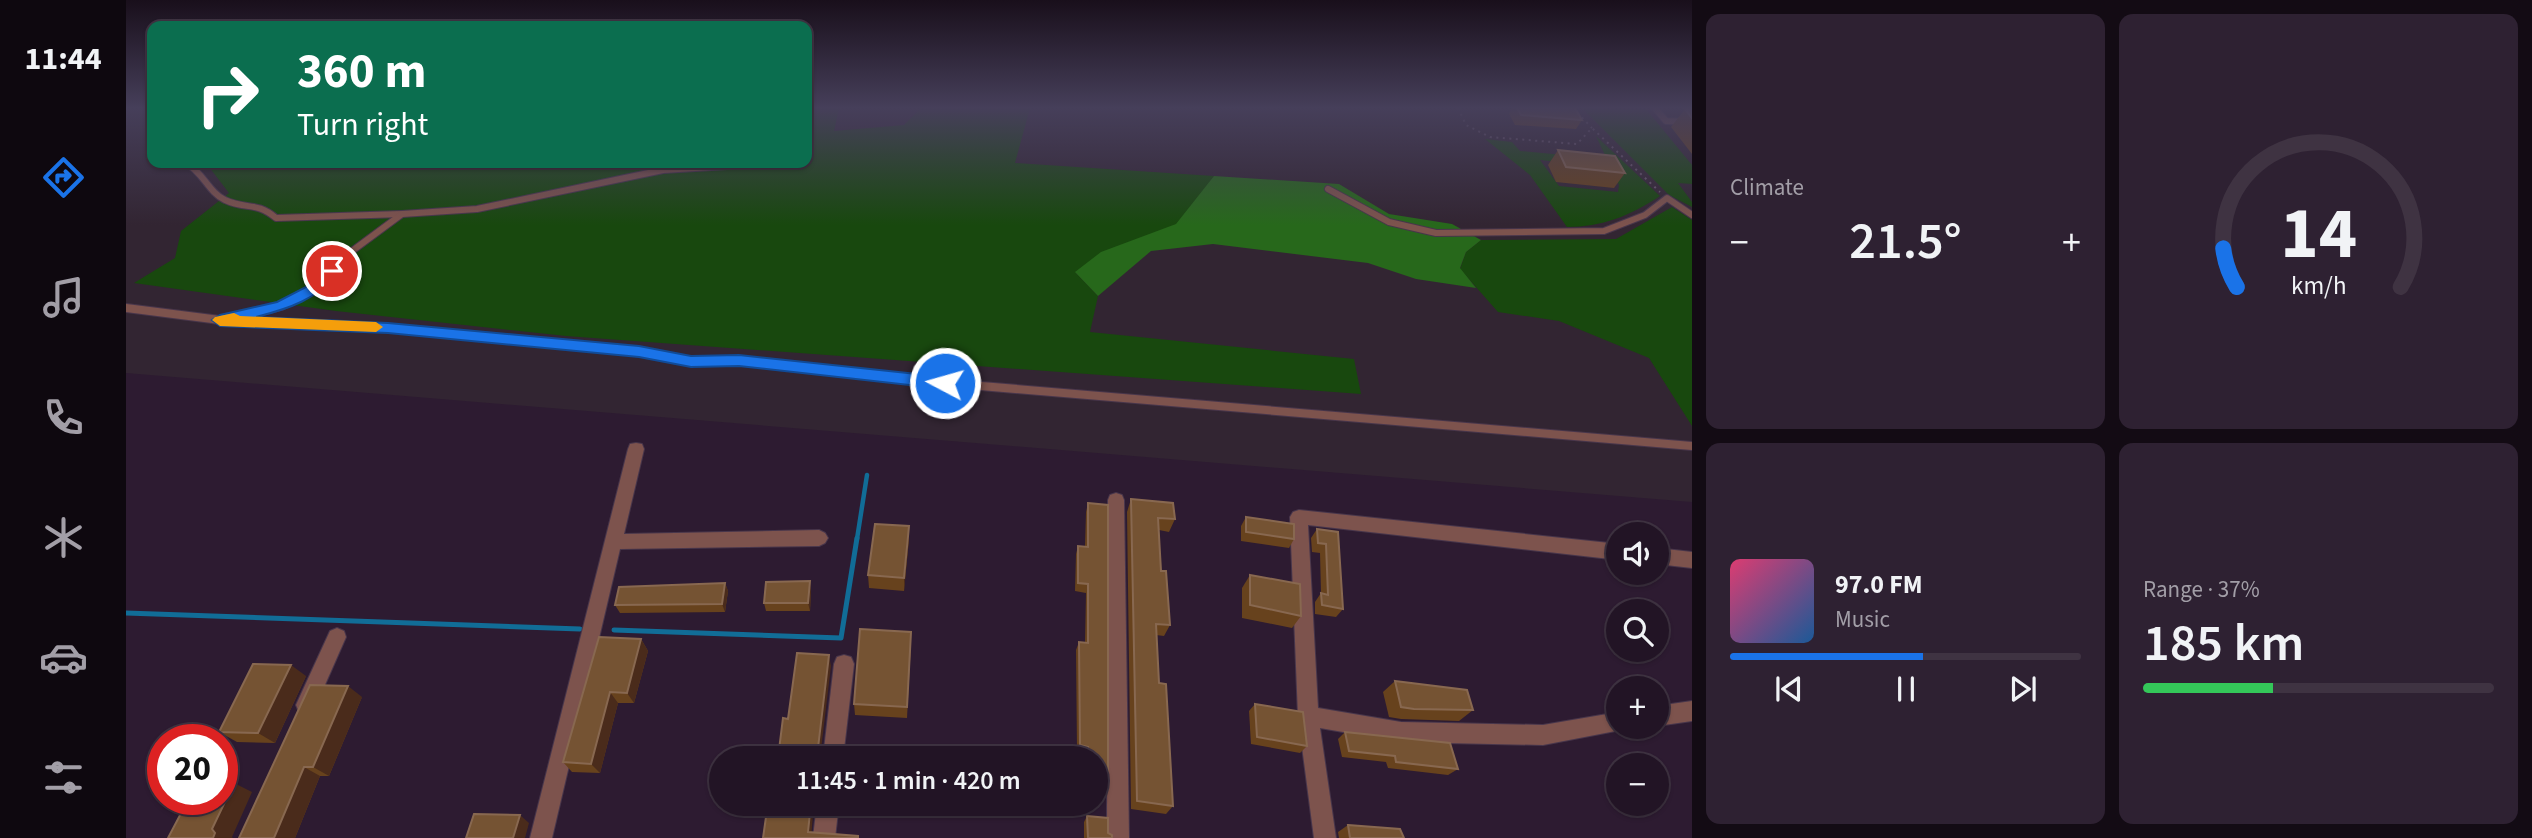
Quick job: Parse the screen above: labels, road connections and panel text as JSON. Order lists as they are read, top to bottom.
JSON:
{
  "page": {
    "tabs": "11:44",
    "tile": [
      "Climate",
      ["Range · 37%", "185 km"]
    ],
    "turn": ["360 m", "Turn right"],
    "heat": ["−", "21.5°", "+"],
    "map_buttons": ["+", "−"],
    "song": ["97.0 FM", "Music"],
    "limit": "20",
    "trip": "11:45 · 1 min · 420 m",
    "gauge": ["14", "km/h"]
  }
}
